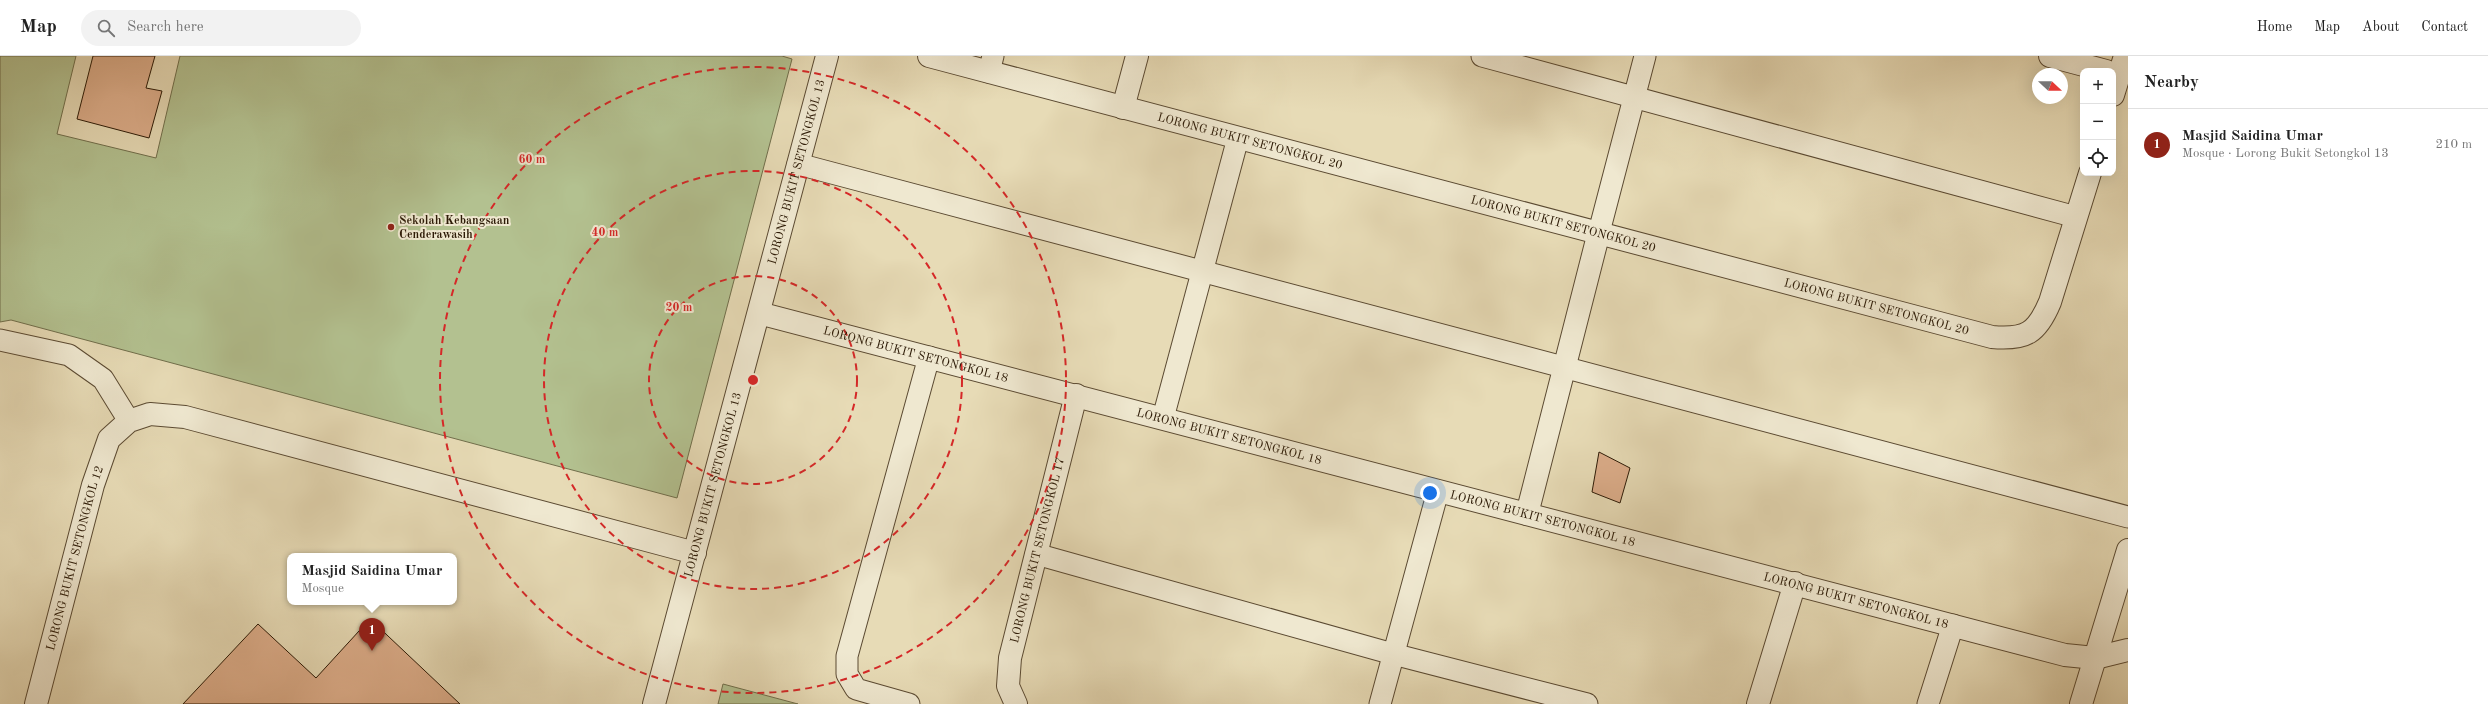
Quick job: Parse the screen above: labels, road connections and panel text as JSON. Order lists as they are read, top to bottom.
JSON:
{
  "streets": {
    "street": [
      "LORONG BUKIT SETONGKOL 20",
      "LORONG BUKIT SETONGKOL 13",
      "LORONG BUKIT SETONGKOL 18",
      "LORONG BUKIT SETONGKOL 17",
      "LORONG BUKIT SETONGKOL 12"
    ]
  },
  "crossings": [
    ["LORONG BUKIT SETONGKOL 13", "LORONG BUKIT SETONGKOL 18"],
    ["LORONG BUKIT SETONGKOL 18", "LORONG BUKIT SETONGKOL 17"]
  ],
  "places": ["Sekolah Kebangsaan Cenderawasih"],
  "north": "right",
  "page": {
    "header": "Map",
    "search": "Search here",
    "nav": [
      "Home",
      "Map",
      "About",
      "Contact"
    ],
    "heading": "Nearby",
    "map_buttons": ["+", "−"],
    "list": [
      {
        "mark": "1",
        "name": "Masjid Saidina Umar",
        "note": "Mosque · Lorong Bukit Setongkol 13",
        "value": "210 m"
      }
    ],
    "popup": ["Masjid Saidina Umar", "Mosque"],
    "pins": "1"
  },
  "rings": ["60 m", "40 m", "20 m"]
}
